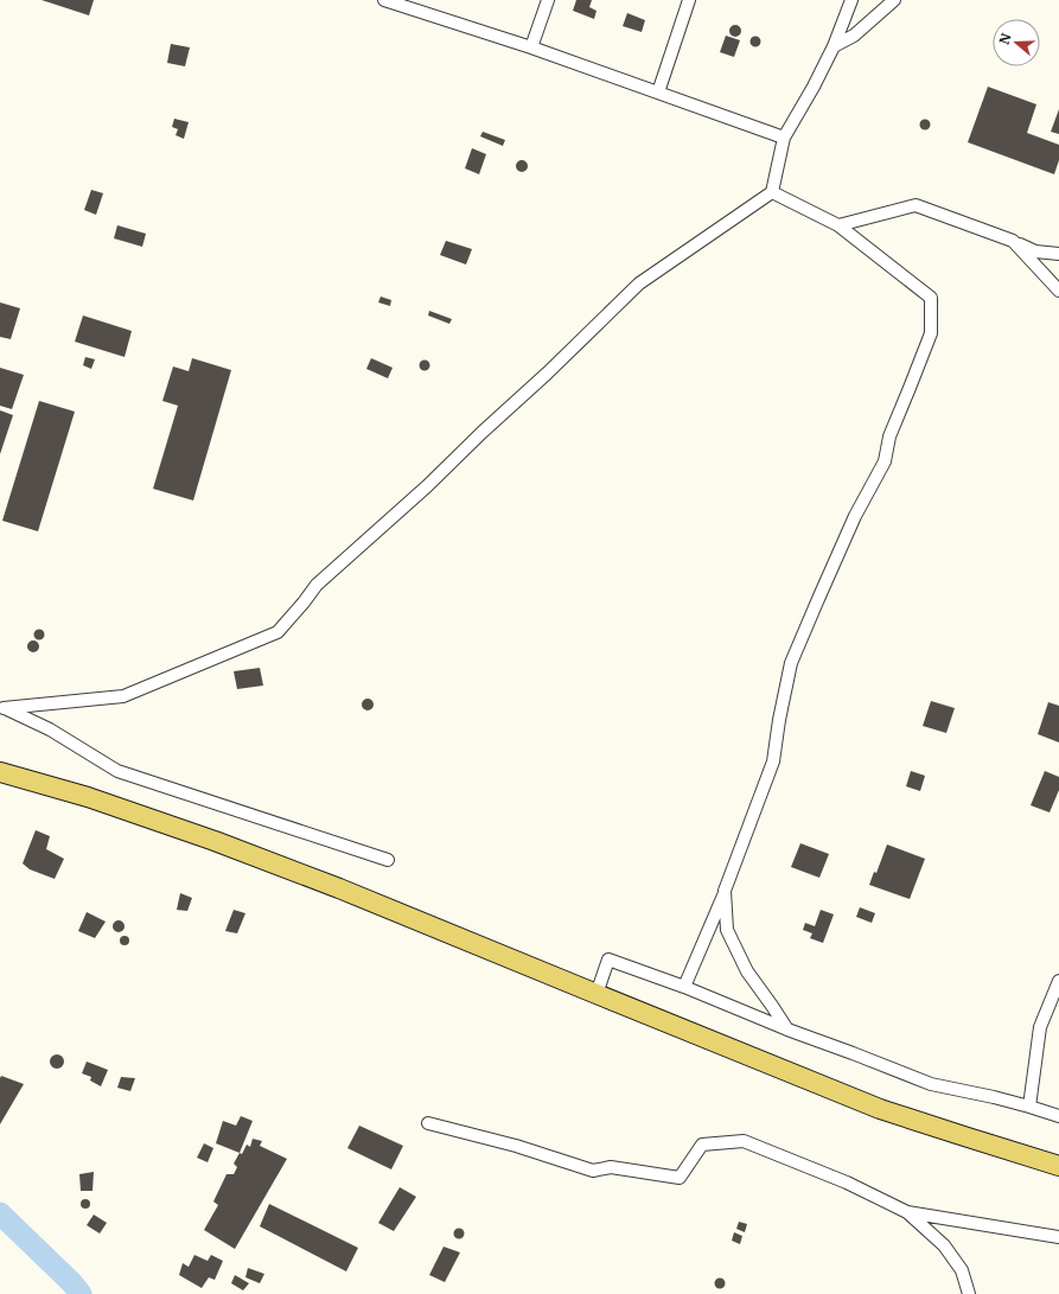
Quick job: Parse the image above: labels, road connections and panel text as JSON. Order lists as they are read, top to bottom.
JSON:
{
  "north": "left"
}
